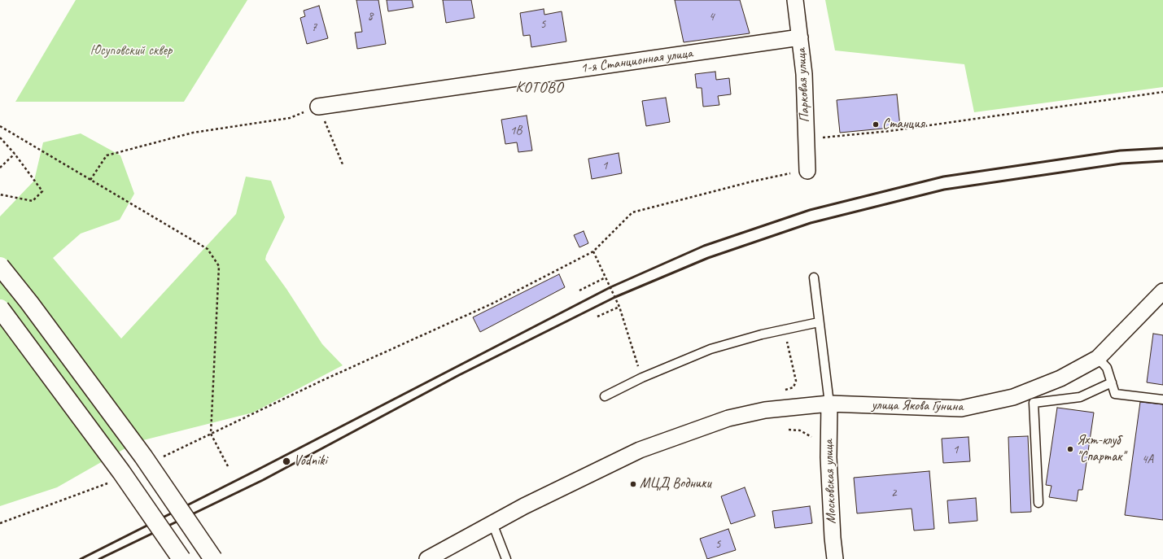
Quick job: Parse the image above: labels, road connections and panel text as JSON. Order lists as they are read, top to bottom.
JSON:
{
  "streets": {
    "street": [
      "1-я Станционная улица",
      "Парковая улица",
      "улица Якова Гунина",
      "Московская улица"
    ]
  },
  "crossings": [
    ["1-я Станционная улица", "Парковая улица"],
    ["улица Якова Гунина", "Московская улица"]
  ],
  "districts": ["КОТОВО"],
  "parks": ["Юсуповский сквер"],
  "places": [
    "Станция",
    "Яхт-клуб \"Спартак\"",
    "Vodniki",
    "МЦД Водники"
  ],
  "house_numbers": [
    "8",
    "4",
    "5",
    "7",
    "1В",
    "1",
    "1",
    "4А",
    "2",
    "5"
  ]
}
